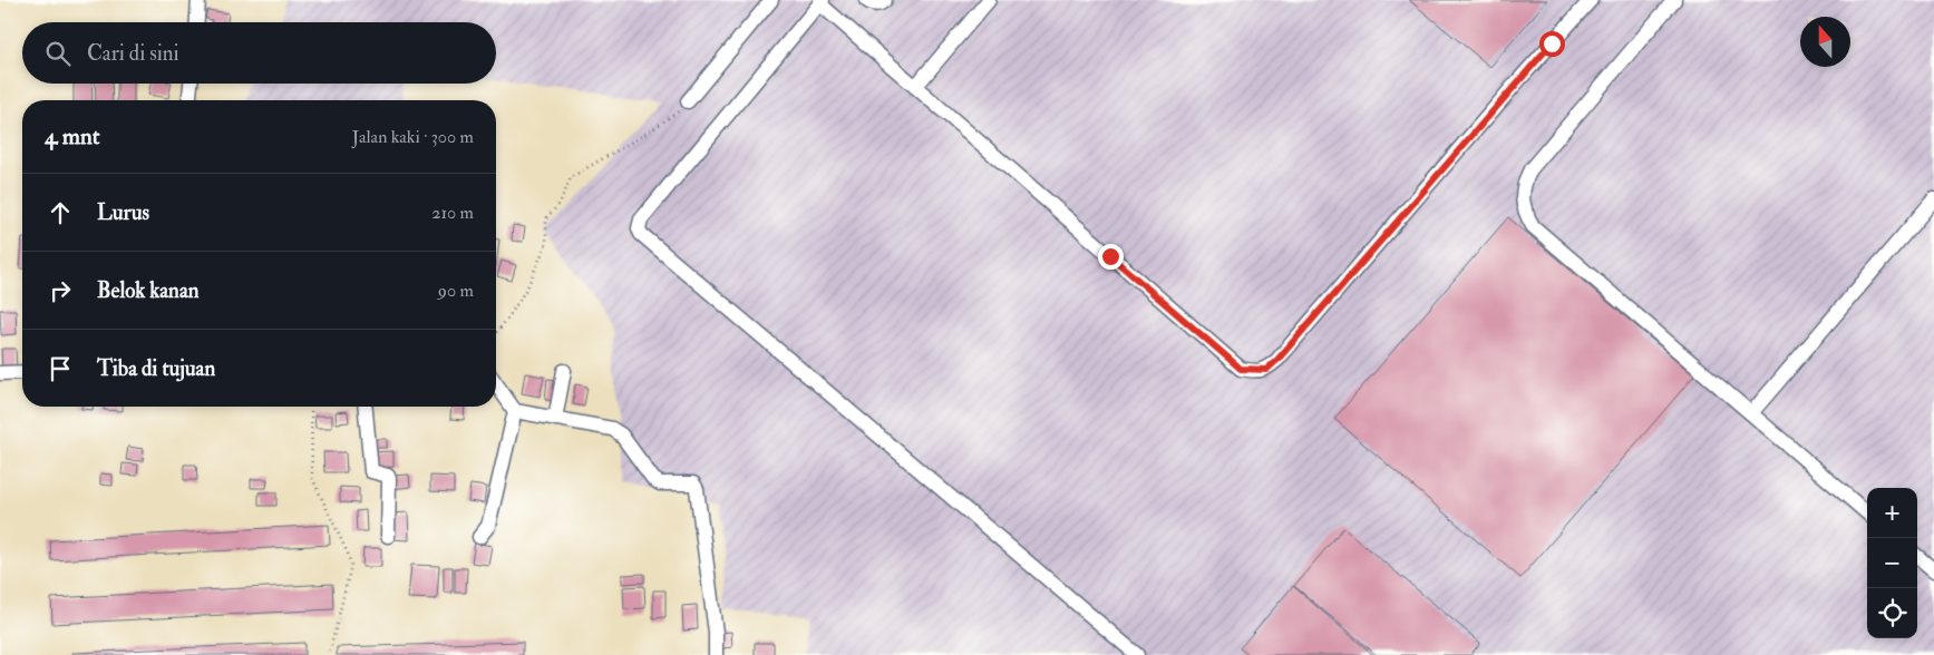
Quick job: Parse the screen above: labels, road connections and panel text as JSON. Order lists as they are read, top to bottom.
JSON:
{
  "north": "top",
  "page": {
    "search": "Cari di sini",
    "heading": ["4 mnt", "Jalan kaki · 300 m"],
    "list": [
      ["Lurus", "210 m"],
      ["Belok kanan", "90 m"],
      "Tiba di tujuan"
    ],
    "map_buttons": ["+", "−"]
  }
}
